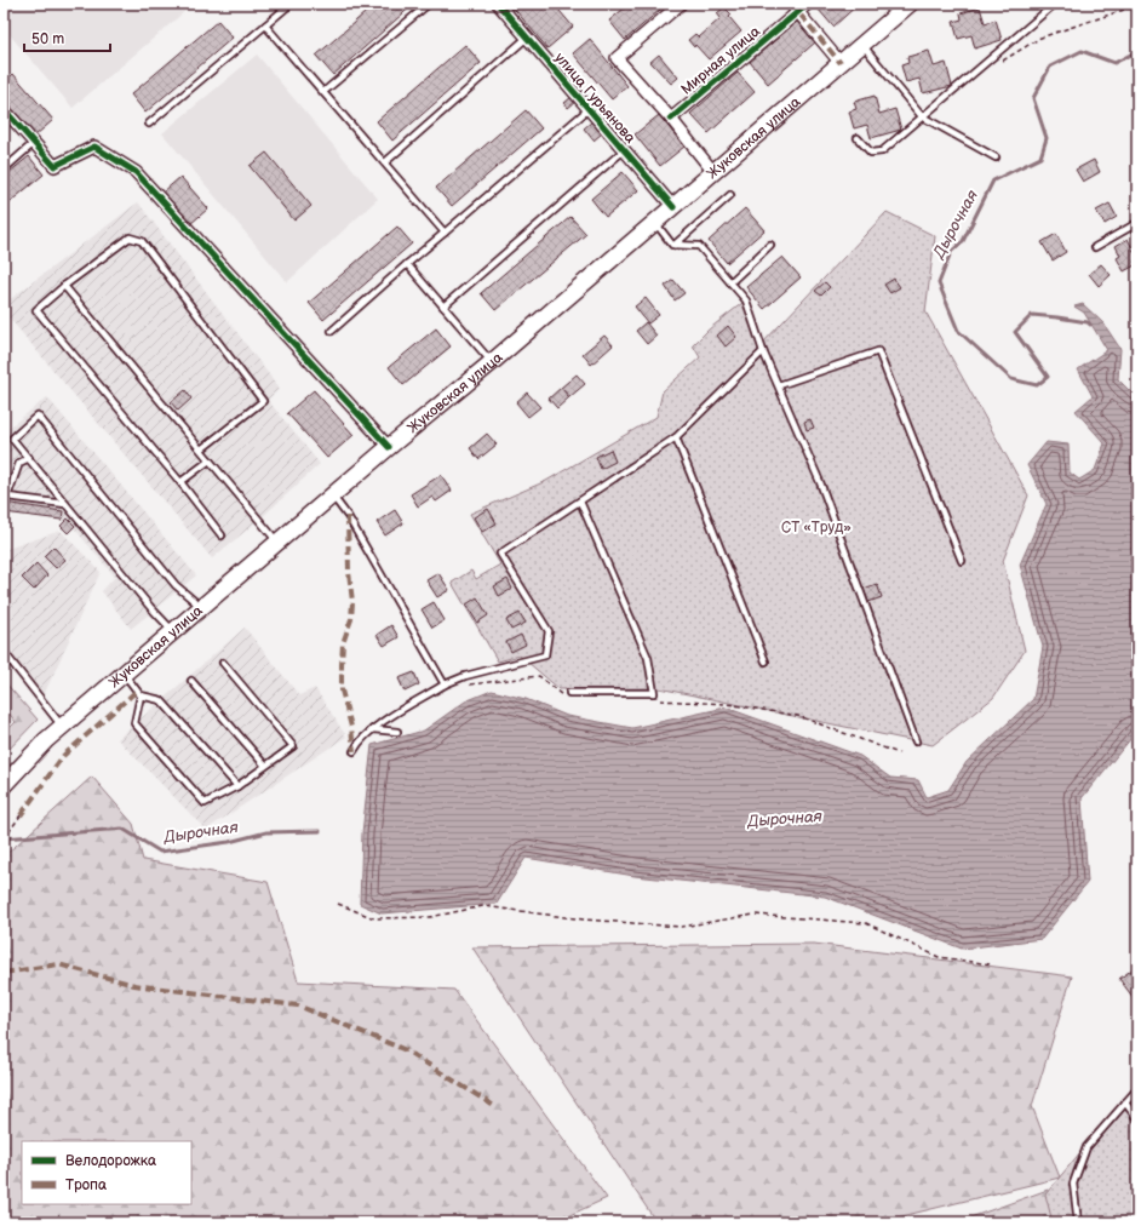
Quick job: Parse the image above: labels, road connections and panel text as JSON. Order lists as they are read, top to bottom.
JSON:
{
  "streets": {
    "main road": ["Жуковская улица"],
    "street": ["Мирная улица", "улица Гурьянова"]
  },
  "crossings": [
    ["улица Гурьянова", "Жуковская улица"]
  ],
  "water": ["Дырочная"],
  "parks": ["СТ «Труд»"],
  "legend": ["Велодорожка", "Тропа"],
  "scale_bar": "50 m"
}
